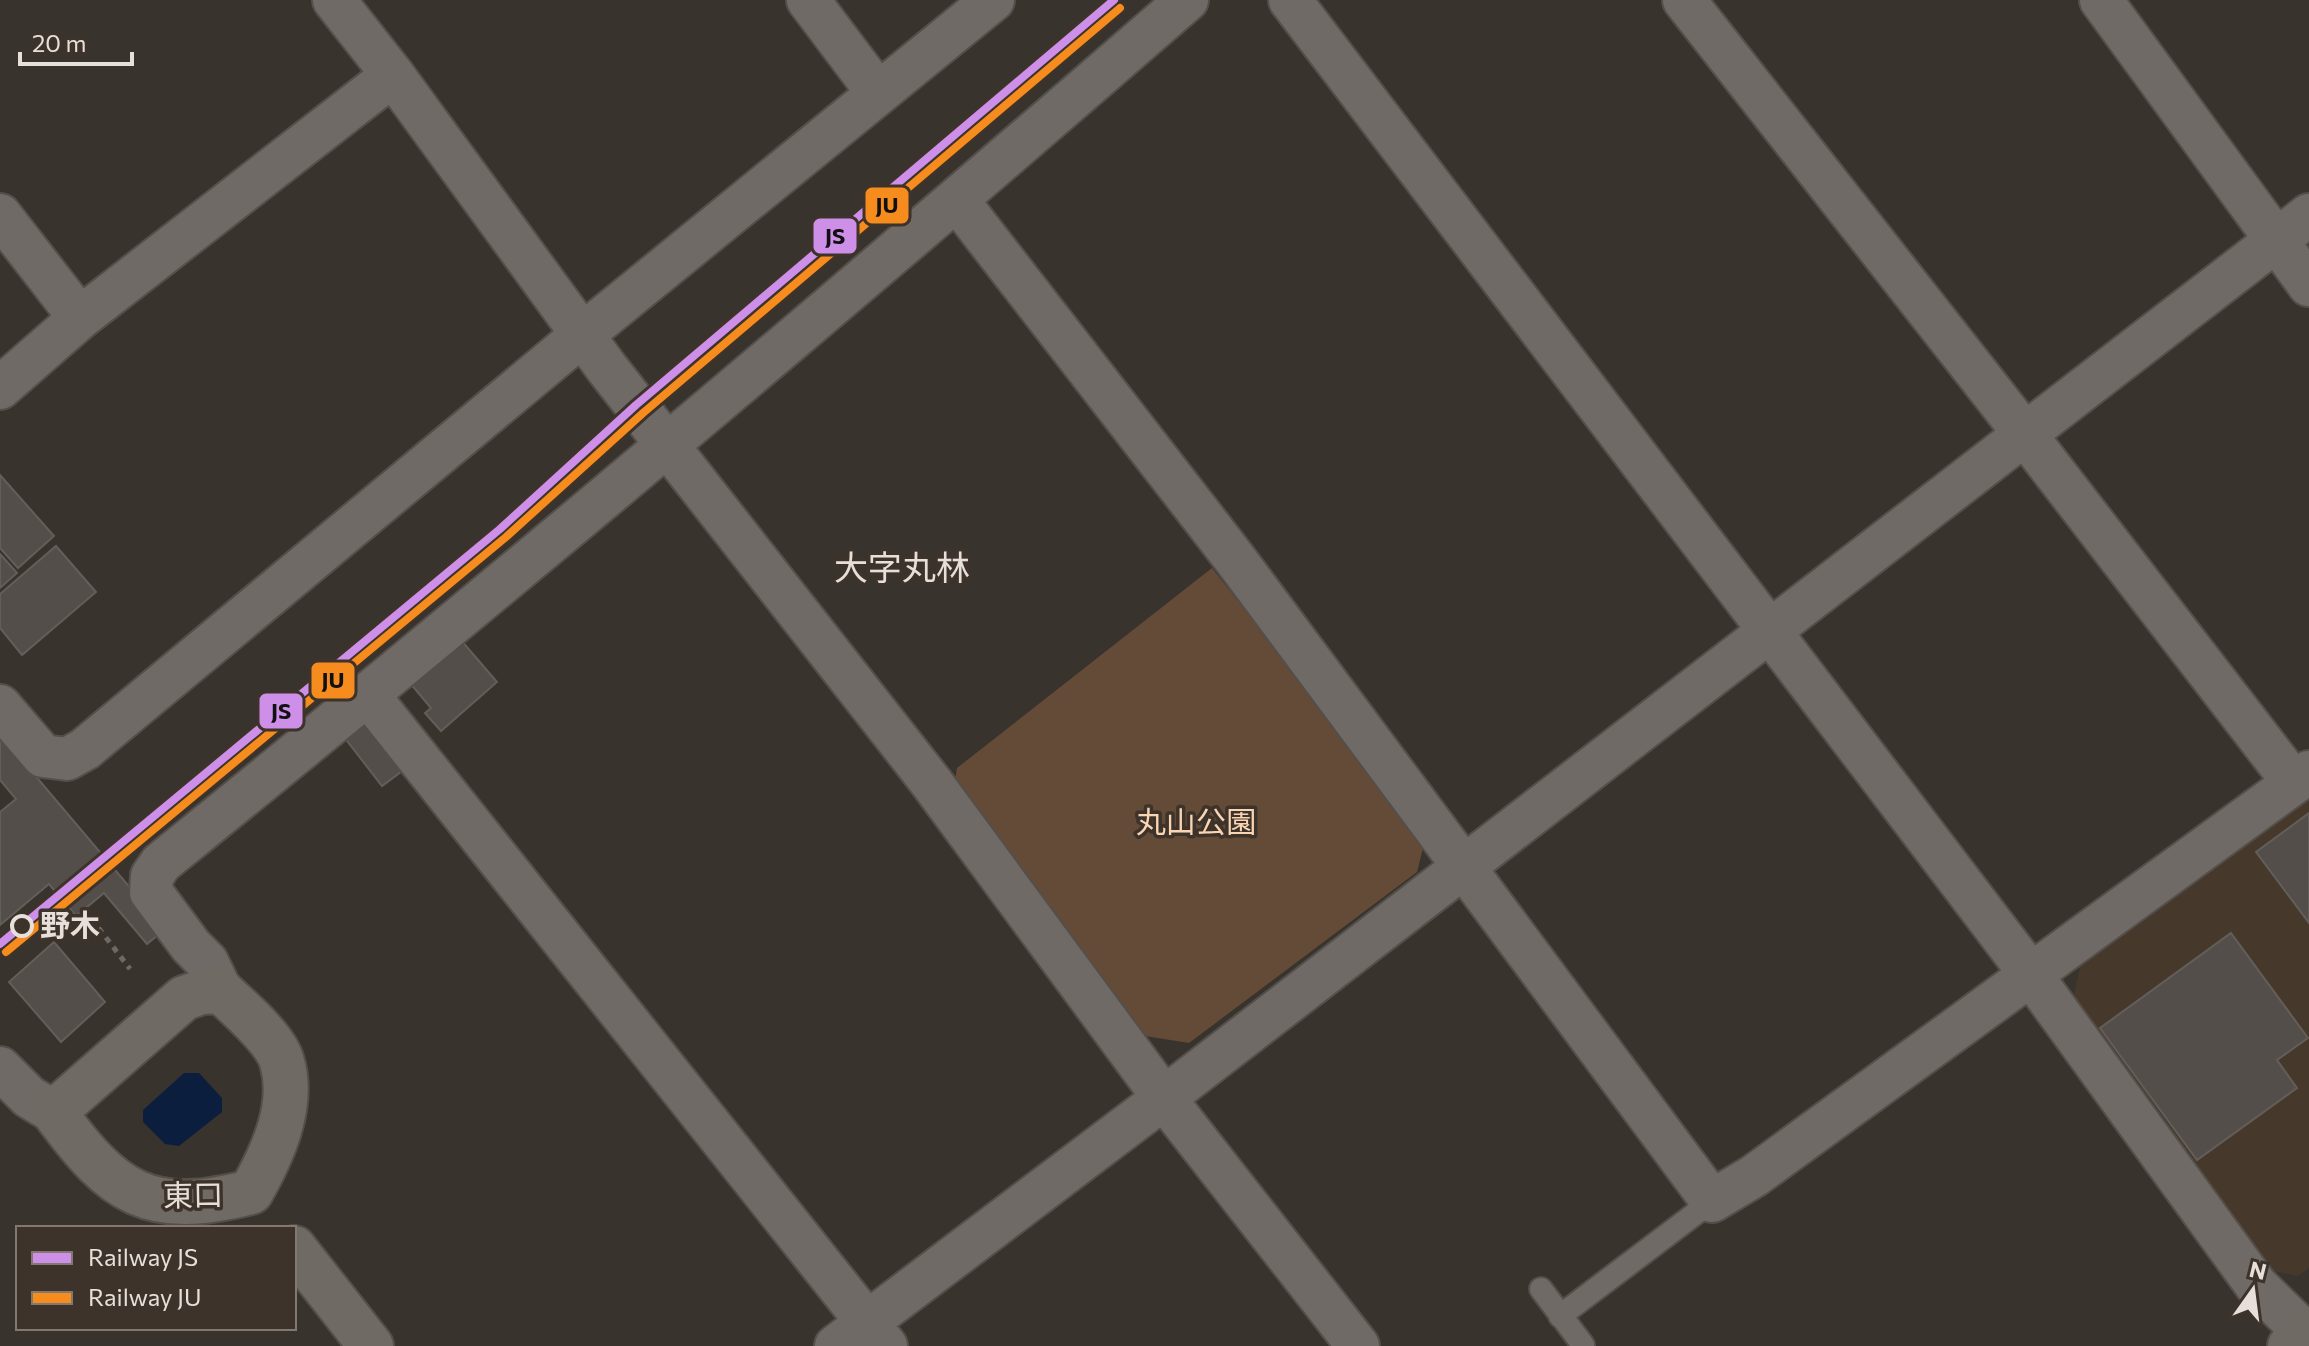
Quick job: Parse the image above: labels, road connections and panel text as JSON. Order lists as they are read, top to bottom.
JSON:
{
  "streets": {
    "street": ["東口"]
  },
  "districts": ["大字丸林"],
  "parks": ["丸山公園"],
  "places": ["野木"],
  "lines": ["rail line JS", "rail line JU"],
  "legend": ["Railway JS", "Railway JU"],
  "scale_bar": "20 m",
  "north": "top"
}
